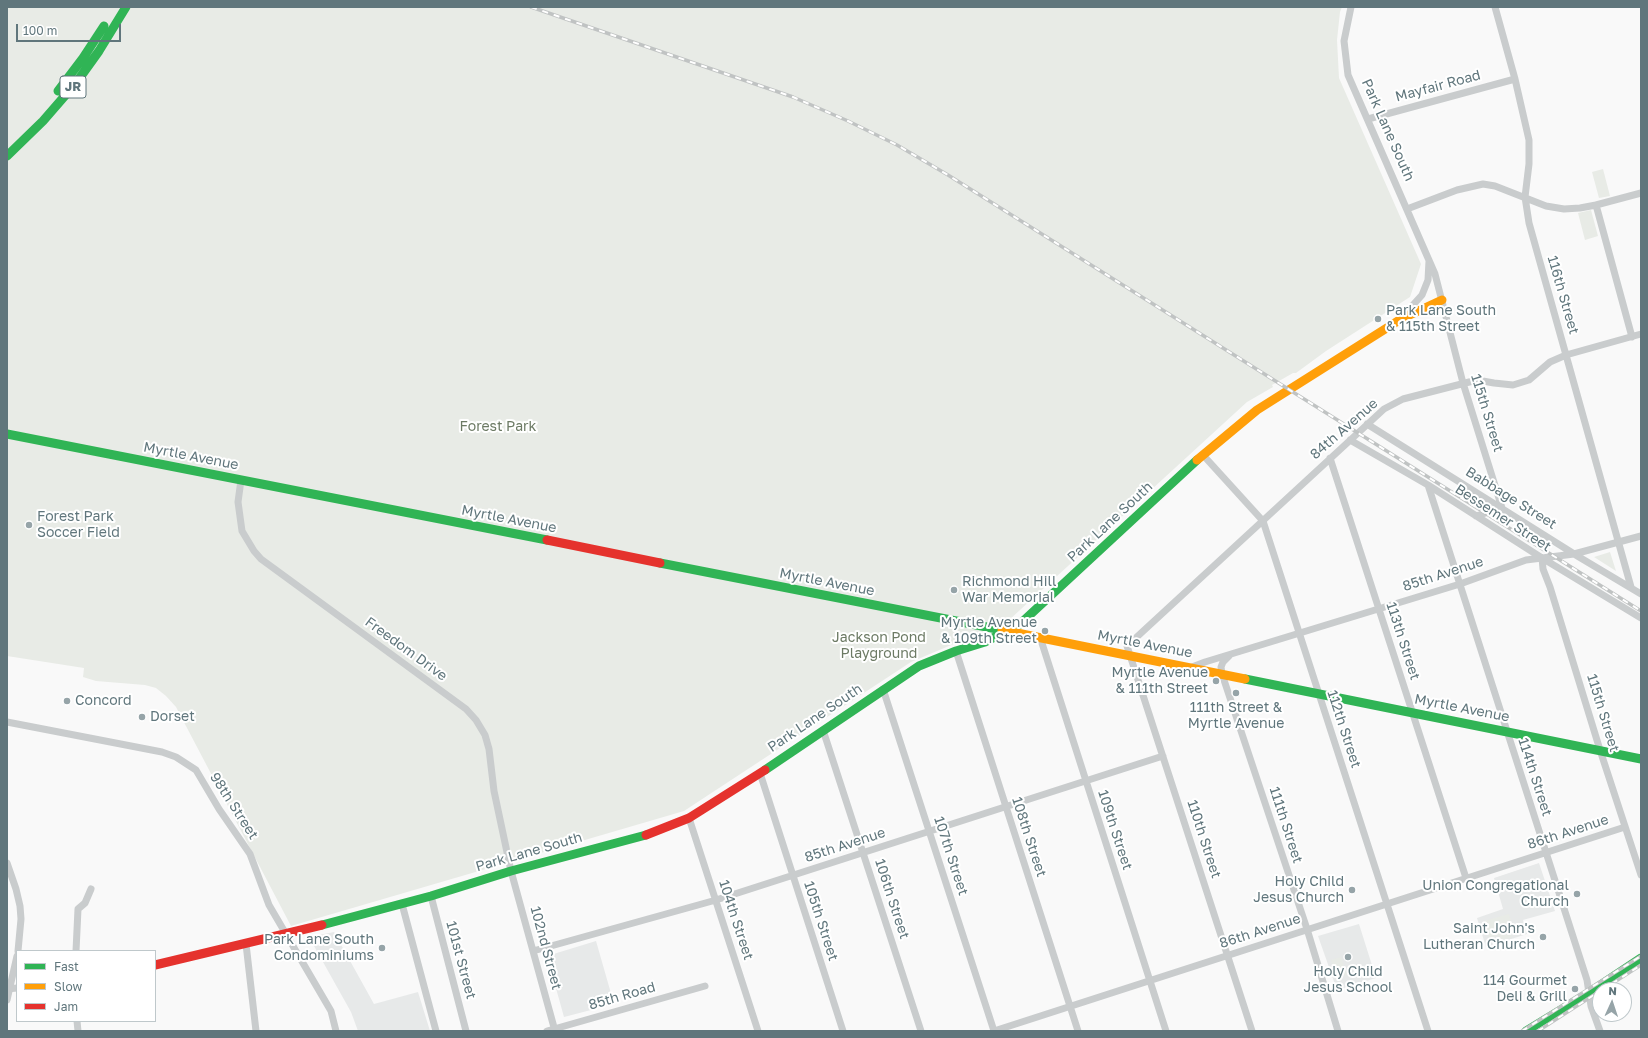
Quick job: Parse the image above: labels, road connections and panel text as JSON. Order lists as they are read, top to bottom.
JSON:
{
  "streets": {
    "main road": ["JR", "Park Lane South", "Myrtle Avenue"],
    "street": [
      "Mayfair Road",
      "116th Street",
      "115th Street",
      "84th Avenue",
      "Babbage Street",
      "Bessemer Street",
      "85th Avenue",
      "113th Street",
      "Freedom Drive",
      "112th Street",
      "114th Street",
      "98th Street",
      "111th Street",
      "109th Street",
      "86th Avenue",
      "108th Street",
      "110th Street",
      "107th Street",
      "106th Street",
      "104th Street",
      "105th Street",
      "102nd Street",
      "101st Street",
      "85th Road"
    ]
  },
  "crossings": [
    ["Mayfair Road", "Park Lane South"],
    ["Mayfair Road", "116th Street"],
    ["Park Lane South", "115th Street"],
    ["Park Lane South", "Myrtle Avenue"],
    ["Park Lane South", "Freedom Drive"],
    ["Park Lane South", "112th Street"],
    ["Park Lane South", "98th Street"],
    ["Park Lane South", "108th Street"],
    ["Park Lane South", "107th Street"],
    ["Park Lane South", "106th Street"],
    ["Park Lane South", "104th Street"],
    ["Park Lane South", "105th Street"],
    ["Park Lane South", "102nd Street"],
    ["Park Lane South", "101st Street"],
    ["116th Street", "84th Avenue"],
    ["116th Street", "Babbage Street"],
    ["116th Street", "85th Avenue"],
    ["115th Street", "84th Avenue"],
    ["115th Street", "Myrtle Avenue"],
    ["115th Street", "Babbage Street"],
    ["115th Street", "Bessemer Street"],
    ["115th Street", "85th Avenue"],
    ["115th Street", "86th Avenue"],
    ["84th Avenue", "Myrtle Avenue"],
    ["84th Avenue", "Babbage Street"],
    ["84th Avenue", "Bessemer Street"],
    ["84th Avenue", "113th Street"],
    ["84th Avenue", "112th Street"],
    ["84th Avenue", "110th Street"],
    ["Myrtle Avenue", "85th Avenue"],
    ["Myrtle Avenue", "113th Street"],
    ["Myrtle Avenue", "Freedom Drive"],
    ["Myrtle Avenue", "112th Street"],
    ["Myrtle Avenue", "114th Street"],
    ["Myrtle Avenue", "111th Street"],
    ["Myrtle Avenue", "109th Street"],
    ["Myrtle Avenue", "110th Street"],
    ["Babbage Street", "85th Avenue"],
    ["Bessemer Street", "85th Avenue"],
    ["Bessemer Street", "114th Street"],
    ["85th Avenue", "113th Street"],
    ["85th Avenue", "112th Street"],
    ["85th Avenue", "114th Street"],
    ["85th Avenue", "109th Street"],
    ["85th Avenue", "108th Street"],
    ["85th Avenue", "110th Street"],
    ["85th Avenue", "107th Street"],
    ["85th Avenue", "106th Street"],
    ["85th Avenue", "104th Street"],
    ["85th Avenue", "105th Street"],
    ["85th Avenue", "102nd Street"],
    ["113th Street", "86th Avenue"],
    ["Freedom Drive", "102nd Street"],
    ["112th Street", "86th Avenue"],
    ["114th Street", "86th Avenue"],
    ["111th Street", "86th Avenue"],
    ["109th Street", "86th Avenue"],
    ["86th Avenue", "108th Street"],
    ["86th Avenue", "110th Street"],
    ["86th Avenue", "107th Street"],
    ["102nd Street", "85th Road"]
  ],
  "parks": ["Forest Park", "Jackson Pond Playground"],
  "places": [
    "Park Lane South & 115th Street",
    "Forest Park Soccer Field",
    "Richmond Hill War Memorial",
    "Myrtle Avenue & 109th Street",
    "Myrtle Avenue & 111th Street",
    "111th Street & Myrtle Avenue",
    "Concord",
    "Dorset",
    "Holy Child Jesus Church",
    "Union Congregational Church",
    "Saint John's Lutheran Church",
    "Park Lane South Condominiums",
    "Holy Child Jesus School",
    "114 Gourmet Deli & Grill"
  ],
  "legend": ["Fast", "Slow", "Jam"],
  "scale_bar": "100 m",
  "north": "top"
}
